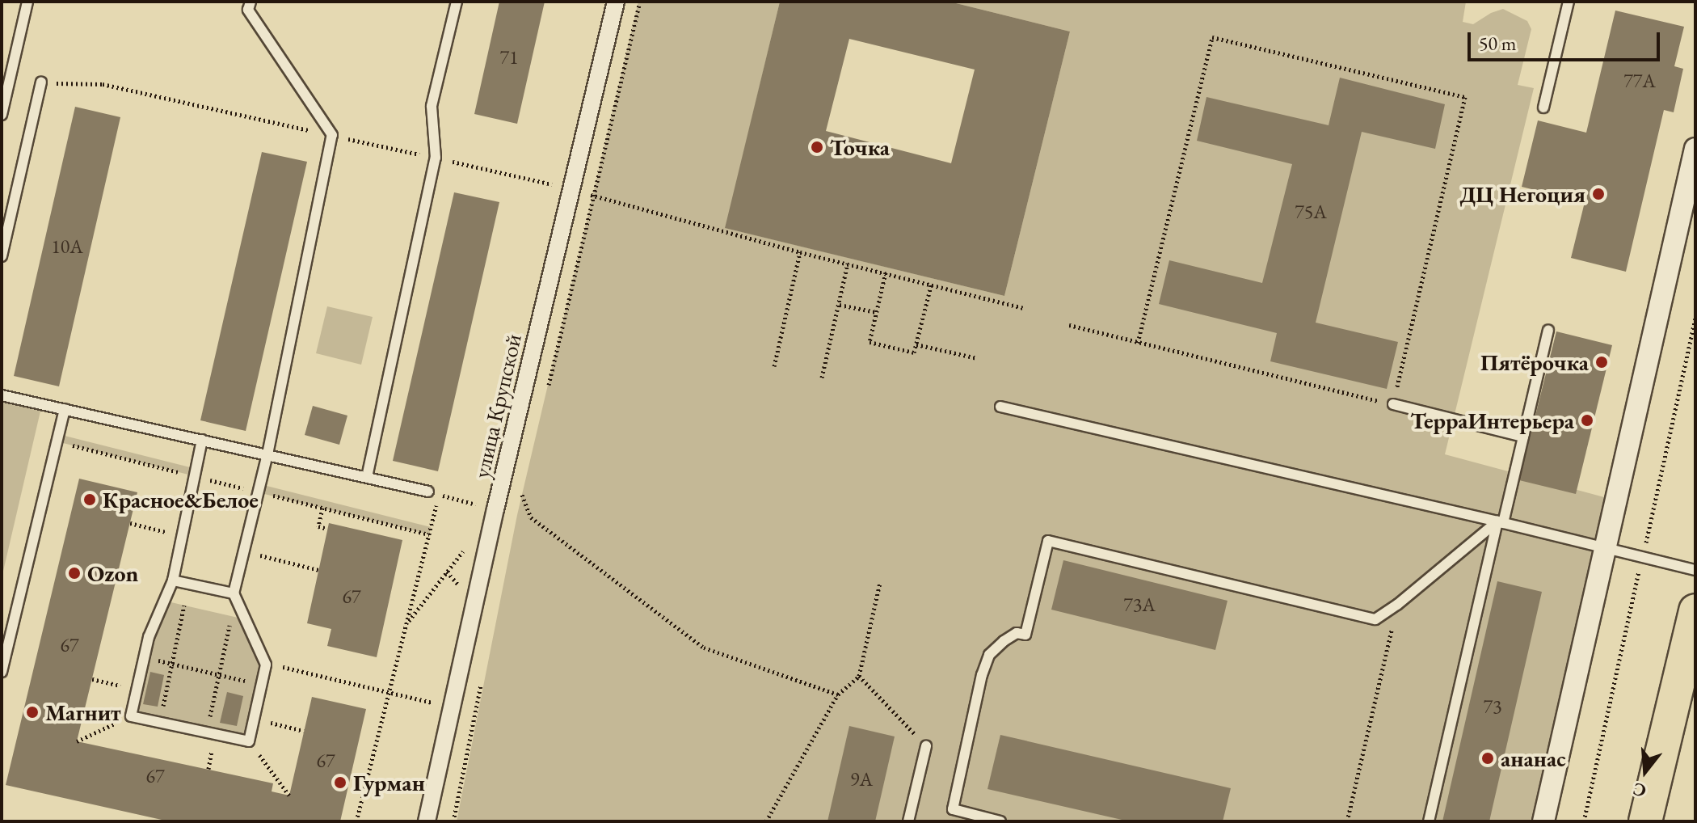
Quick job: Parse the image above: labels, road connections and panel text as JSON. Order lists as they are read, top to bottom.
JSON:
{
  "streets": {
    "street": ["улица Крупской"]
  },
  "places": [
    "Точка",
    "ДЦ Негоция",
    "Пятёрочка",
    "ТерраИнтерьера",
    "Красное&Белое",
    "Ozon",
    "Магнит",
    "ананас",
    "Гурман"
  ],
  "house_numbers": [
    "71",
    "77А",
    "75А",
    "10А",
    "67",
    "73А",
    "67",
    "73",
    "67",
    "67",
    "9А"
  ],
  "scale_bar": "50 m",
  "north": "bottom"
}
